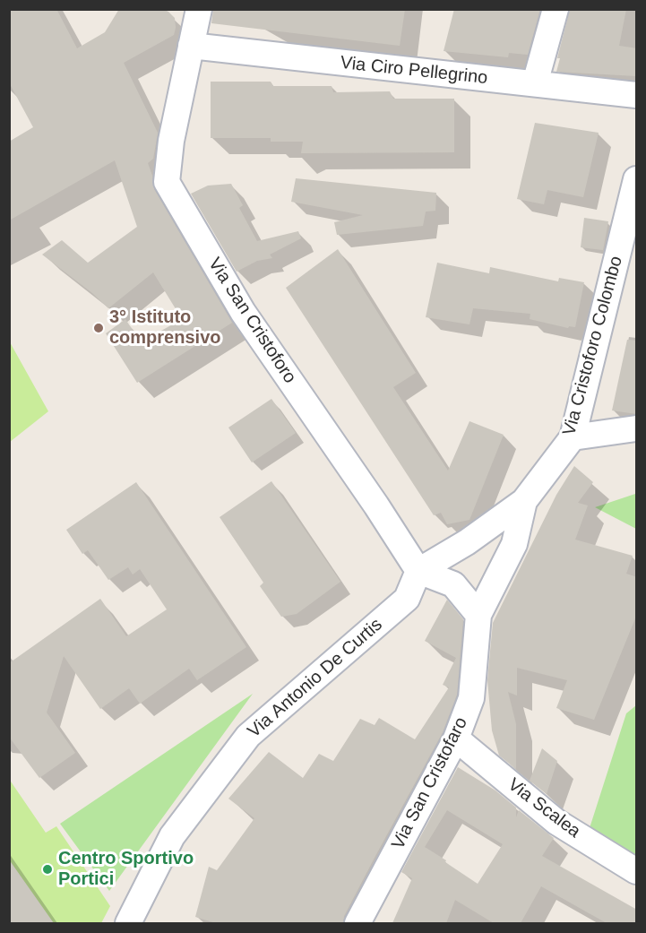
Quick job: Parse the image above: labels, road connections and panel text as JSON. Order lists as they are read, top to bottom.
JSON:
{
  "streets": {
    "street": [
      "Via Ciro Pellegrino",
      "Via San Cristoforo",
      "Via Cristoforo Colombo",
      "Via Antonio De Curtis",
      "Via San Cristofaro",
      "Via Scalea"
    ]
  },
  "crossings": [
    ["Via Ciro Pellegrino", "Via San Cristoforo"],
    ["Via San Cristoforo", "Via Antonio De Curtis"],
    ["Via San Cristofaro", "Via Scalea"]
  ],
  "places": ["3° Istituto comprensivo", "Centro Sportivo Portici"]
}
